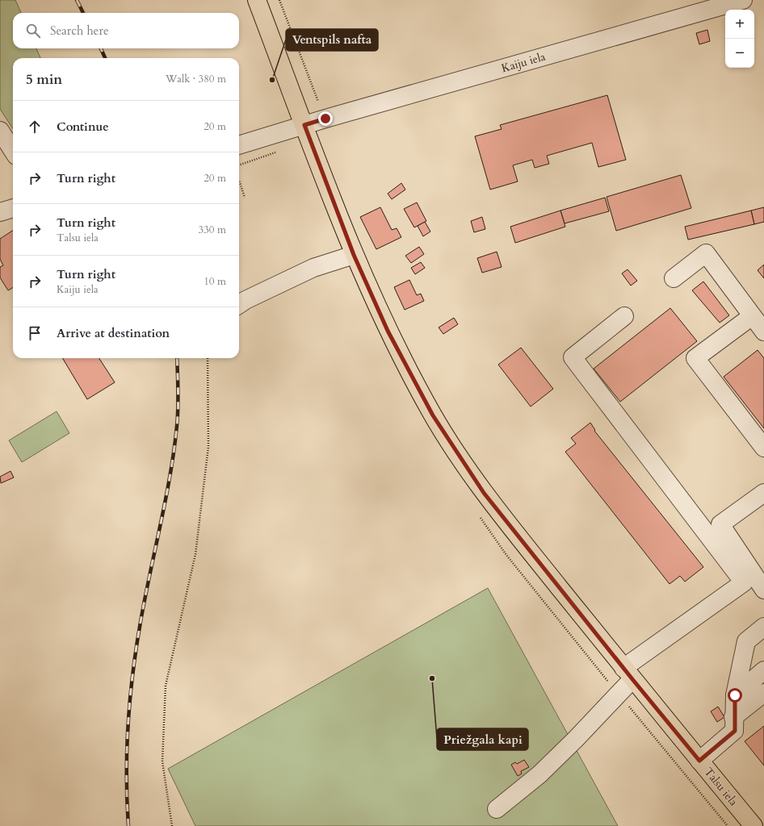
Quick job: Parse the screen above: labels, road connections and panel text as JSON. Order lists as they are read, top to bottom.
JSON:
{
  "streets": {
    "main road": ["Talsu iela"],
    "street": ["Kaiju iela"]
  },
  "crossings": [
    ["Kaiju iela", "Talsu iela"]
  ],
  "places": ["Ventspils nafta", "Priežgala kapi"],
  "page": {
    "map_buttons": ["+", "−"],
    "search": "Search here",
    "heading": ["5 min", "Walk · 380 m"],
    "list": [
      ["Continue", "20 m"],
      ["Turn right", "20 m"],
      ["Turn right", "Talsu iela", "330 m"],
      ["Turn right", "Kaiju iela", "10 m"],
      "Arrive at destination"
    ]
  }
}
